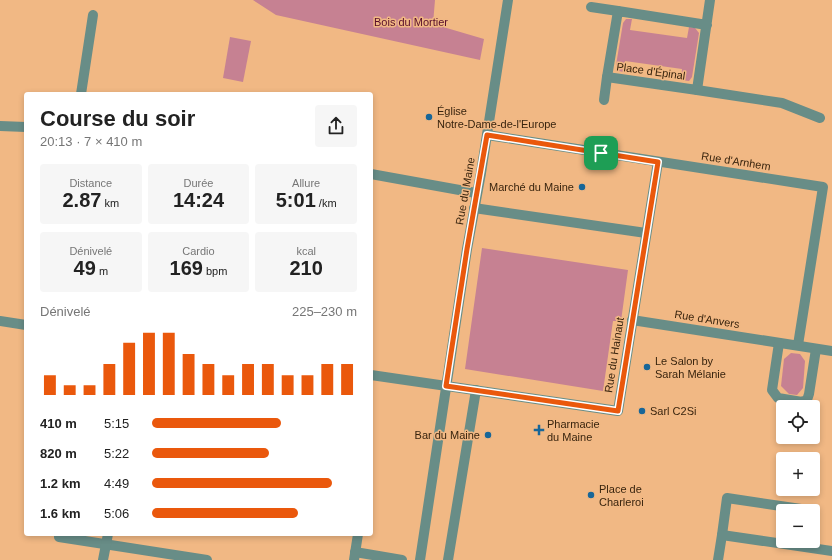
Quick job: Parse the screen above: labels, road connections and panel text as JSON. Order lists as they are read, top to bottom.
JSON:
{
  "streets": {
    "street": [
      "Place d'Épinal",
      "Rue d'Arnhem",
      "Rue du Maine",
      "Rue d'Anvers",
      "Rue du Hainaut"
    ]
  },
  "crossings": [
    ["Rue d'Arnhem", "Rue du Maine"],
    ["Rue d'Arnhem", "Rue d'Anvers"],
    ["Rue d'Arnhem", "Rue du Hainaut"],
    ["Rue d'Anvers", "Rue du Hainaut"]
  ],
  "parks": ["Bois du Mortier"],
  "places": {
    "other": [
      "Église Notre-Dame-de-l'Europe",
      "Marché du Maine",
      "Le Salon by Sarah Mélanie",
      "Sarl C2Si",
      "Bar du Maine",
      "Place de Charleroi"
    ],
    "health": ["Pharmacie du Maine"]
  },
  "page": {
    "heading": ["Course du soir", "20:13 · 7 × 410 m"],
    "stats": [
      ["Distance", "2.87 km"],
      ["Durée", "14:24"],
      ["Allure", "5:01 /km"],
      ["Dénivelé", "49 m"],
      ["Cardio", "169 bpm"],
      ["kcal", "210"]
    ],
    "chart": ["Dénivelé", "225–230 m"],
    "map_buttons": ["+", "−"],
    "list": [
      {
        "name": "410 m",
        "note": "5:15"
      },
      {
        "name": "820 m",
        "note": "5:22"
      },
      {
        "name": "1.2 km",
        "note": "4:49"
      },
      {
        "name": "1.6 km",
        "note": "5:06"
      }
    ]
  }
}
